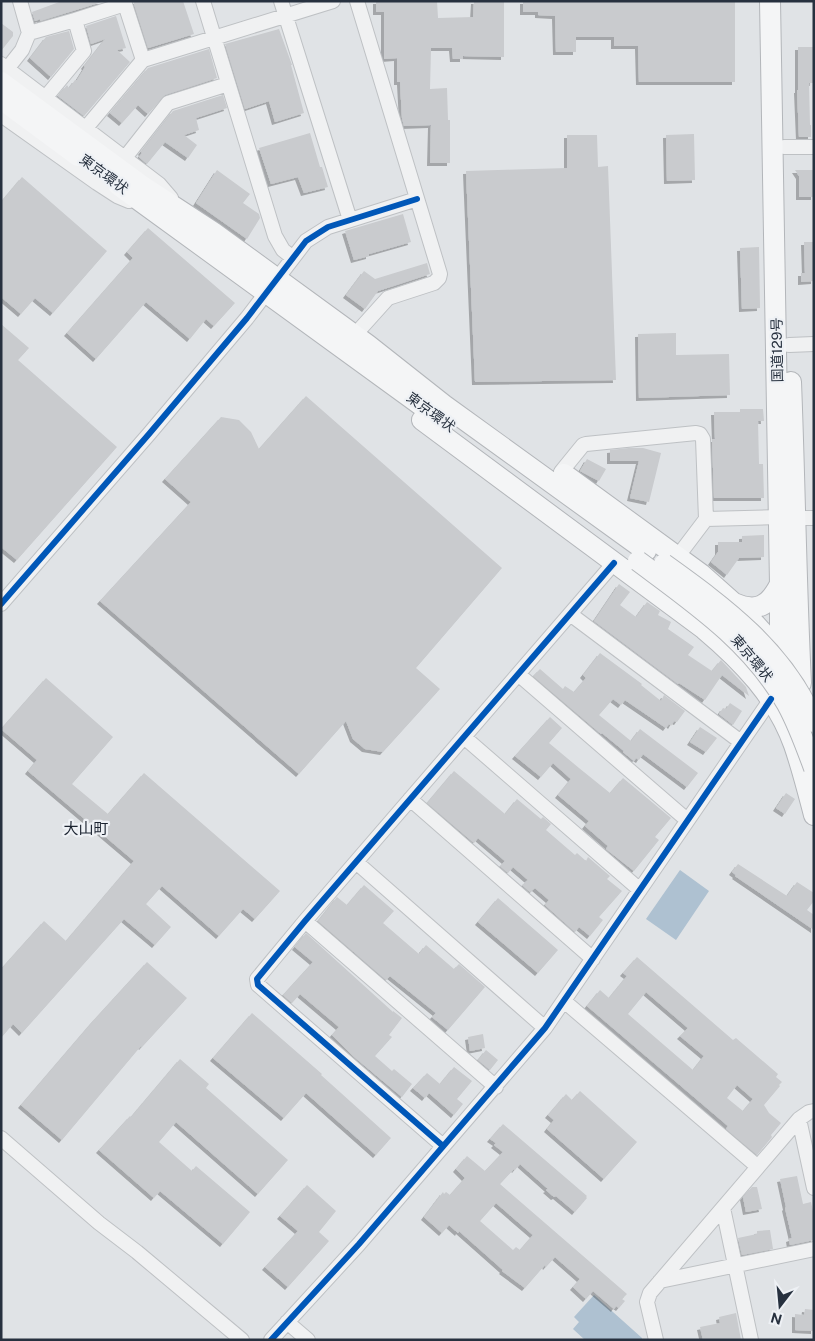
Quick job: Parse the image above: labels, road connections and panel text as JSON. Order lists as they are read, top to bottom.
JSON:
{
  "streets": {
    "highway": ["東京環状", "国道129号"]
  },
  "districts": ["大山町"],
  "north": "bottom"
}
